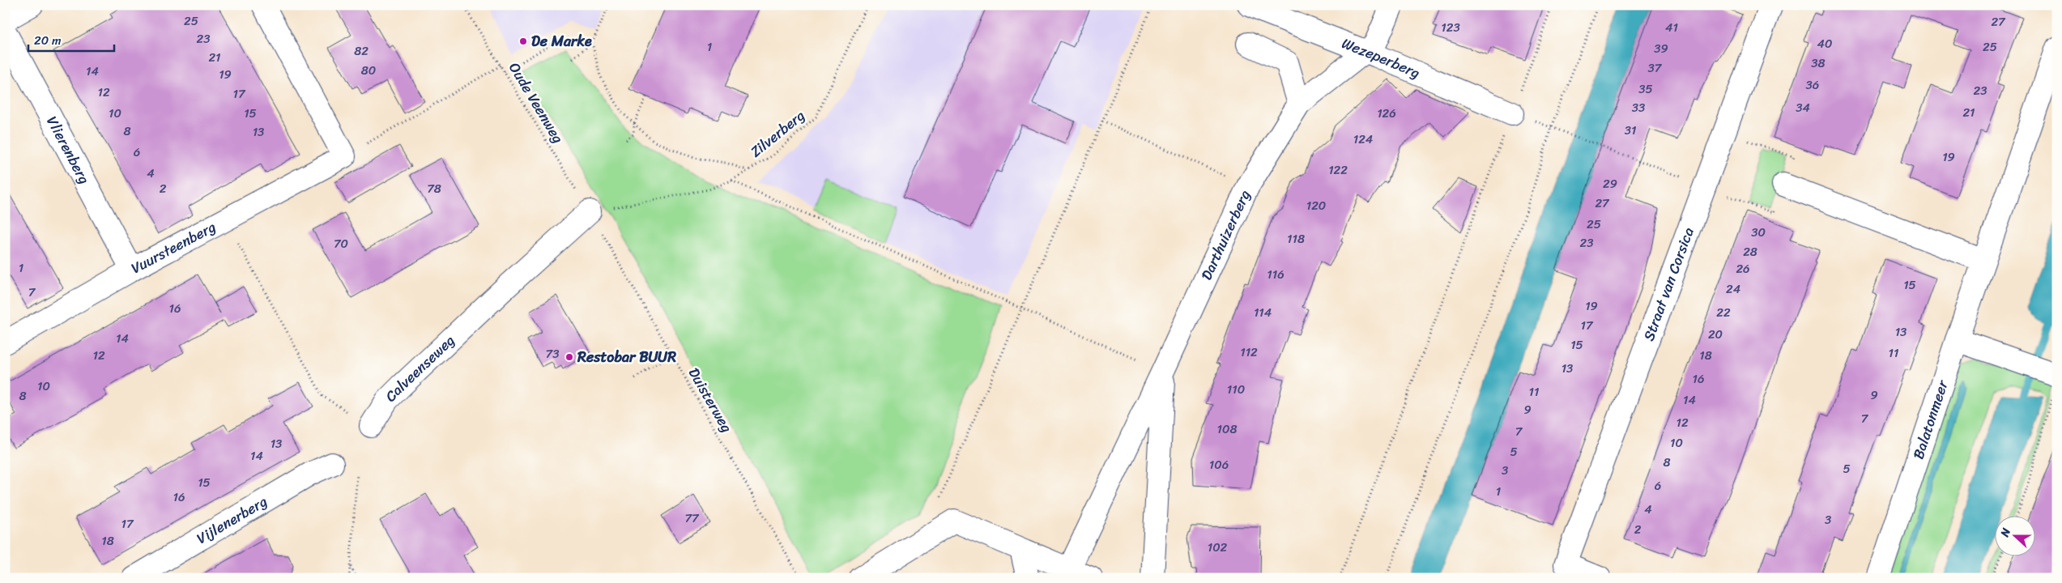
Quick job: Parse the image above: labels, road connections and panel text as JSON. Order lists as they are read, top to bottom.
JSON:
{
  "streets": {
    "street": [
      "Wezeperberg",
      "Vlierenberg",
      "Darthuizerberg",
      "Vuursteenberg",
      "Straat van Corsica",
      "Calveenseweg",
      "Balatonmeer",
      "Vijlenerberg"
    ],
    "path": ["Oude Veenweg", "Zilverberg", "Duisterweg"]
  },
  "crossings": [
    ["Wezeperberg", "Darthuizerberg"],
    ["Oude Veenweg", "Zilverberg"],
    ["Oude Veenweg", "Calveenseweg"],
    ["Oude Veenweg", "Duisterweg"],
    ["Zilverberg", "Calveenseweg"],
    ["Zilverberg", "Duisterweg"],
    ["Vlierenberg", "Vuursteenberg"],
    ["Calveenseweg", "Duisterweg"]
  ],
  "places": ["De Marke", "Restobar BUUR"],
  "house_numbers": [
    "25",
    "27",
    "123",
    "41",
    "23",
    "40",
    "1",
    "25",
    "39",
    "82",
    "21",
    "38",
    "37",
    "80",
    "14",
    "19",
    "36",
    "35",
    "23",
    "12",
    "17",
    "33",
    "34",
    "21",
    "10",
    "15",
    "126",
    "31",
    "8",
    "13",
    "124",
    "6",
    "19",
    "122",
    "4",
    "29",
    "2",
    "78",
    "27",
    "120",
    "25",
    "30",
    "118",
    "23",
    "70",
    "28",
    "1",
    "26",
    "116",
    "15",
    "24",
    "7",
    "19",
    "16",
    "114",
    "22",
    "17",
    "13",
    "20",
    "14",
    "15",
    "112",
    "11",
    "73",
    "12",
    "18",
    "13",
    "16",
    "10",
    "110",
    "11",
    "9",
    "8",
    "14",
    "9",
    "7",
    "12",
    "108",
    "7",
    "10",
    "13",
    "5",
    "14",
    "8",
    "106",
    "5",
    "3",
    "15",
    "6",
    "1",
    "16",
    "4",
    "77",
    "3",
    "17",
    "2",
    "18",
    "102"
  ],
  "scale_bar": "20 m",
  "north": "left"
}
